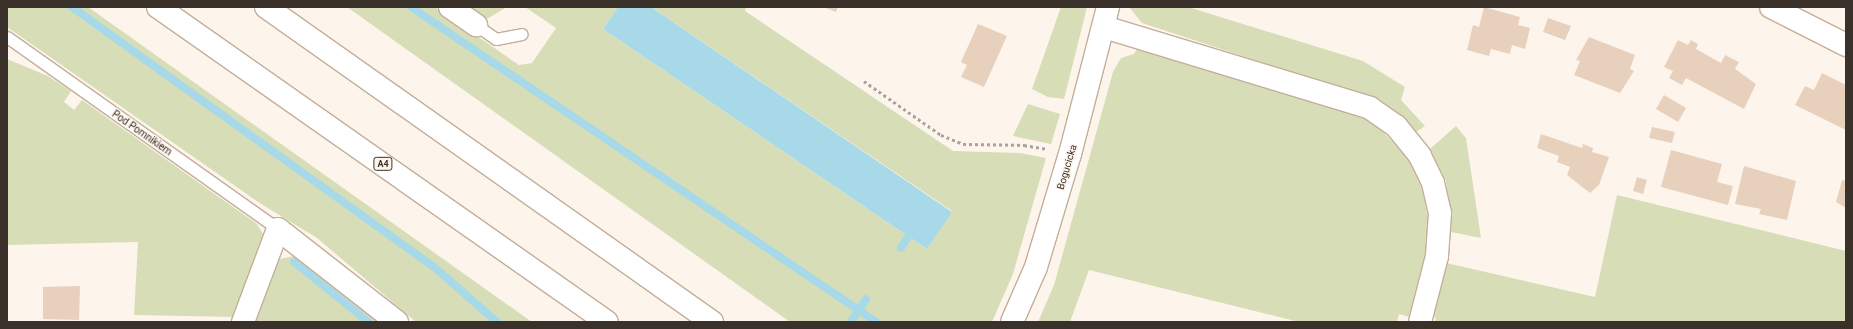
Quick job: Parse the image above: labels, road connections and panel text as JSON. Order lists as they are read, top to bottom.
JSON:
{
  "streets": {
    "main road": ["Pod Pomnikiem", "A4", "Bogucicka"]
  }
}
